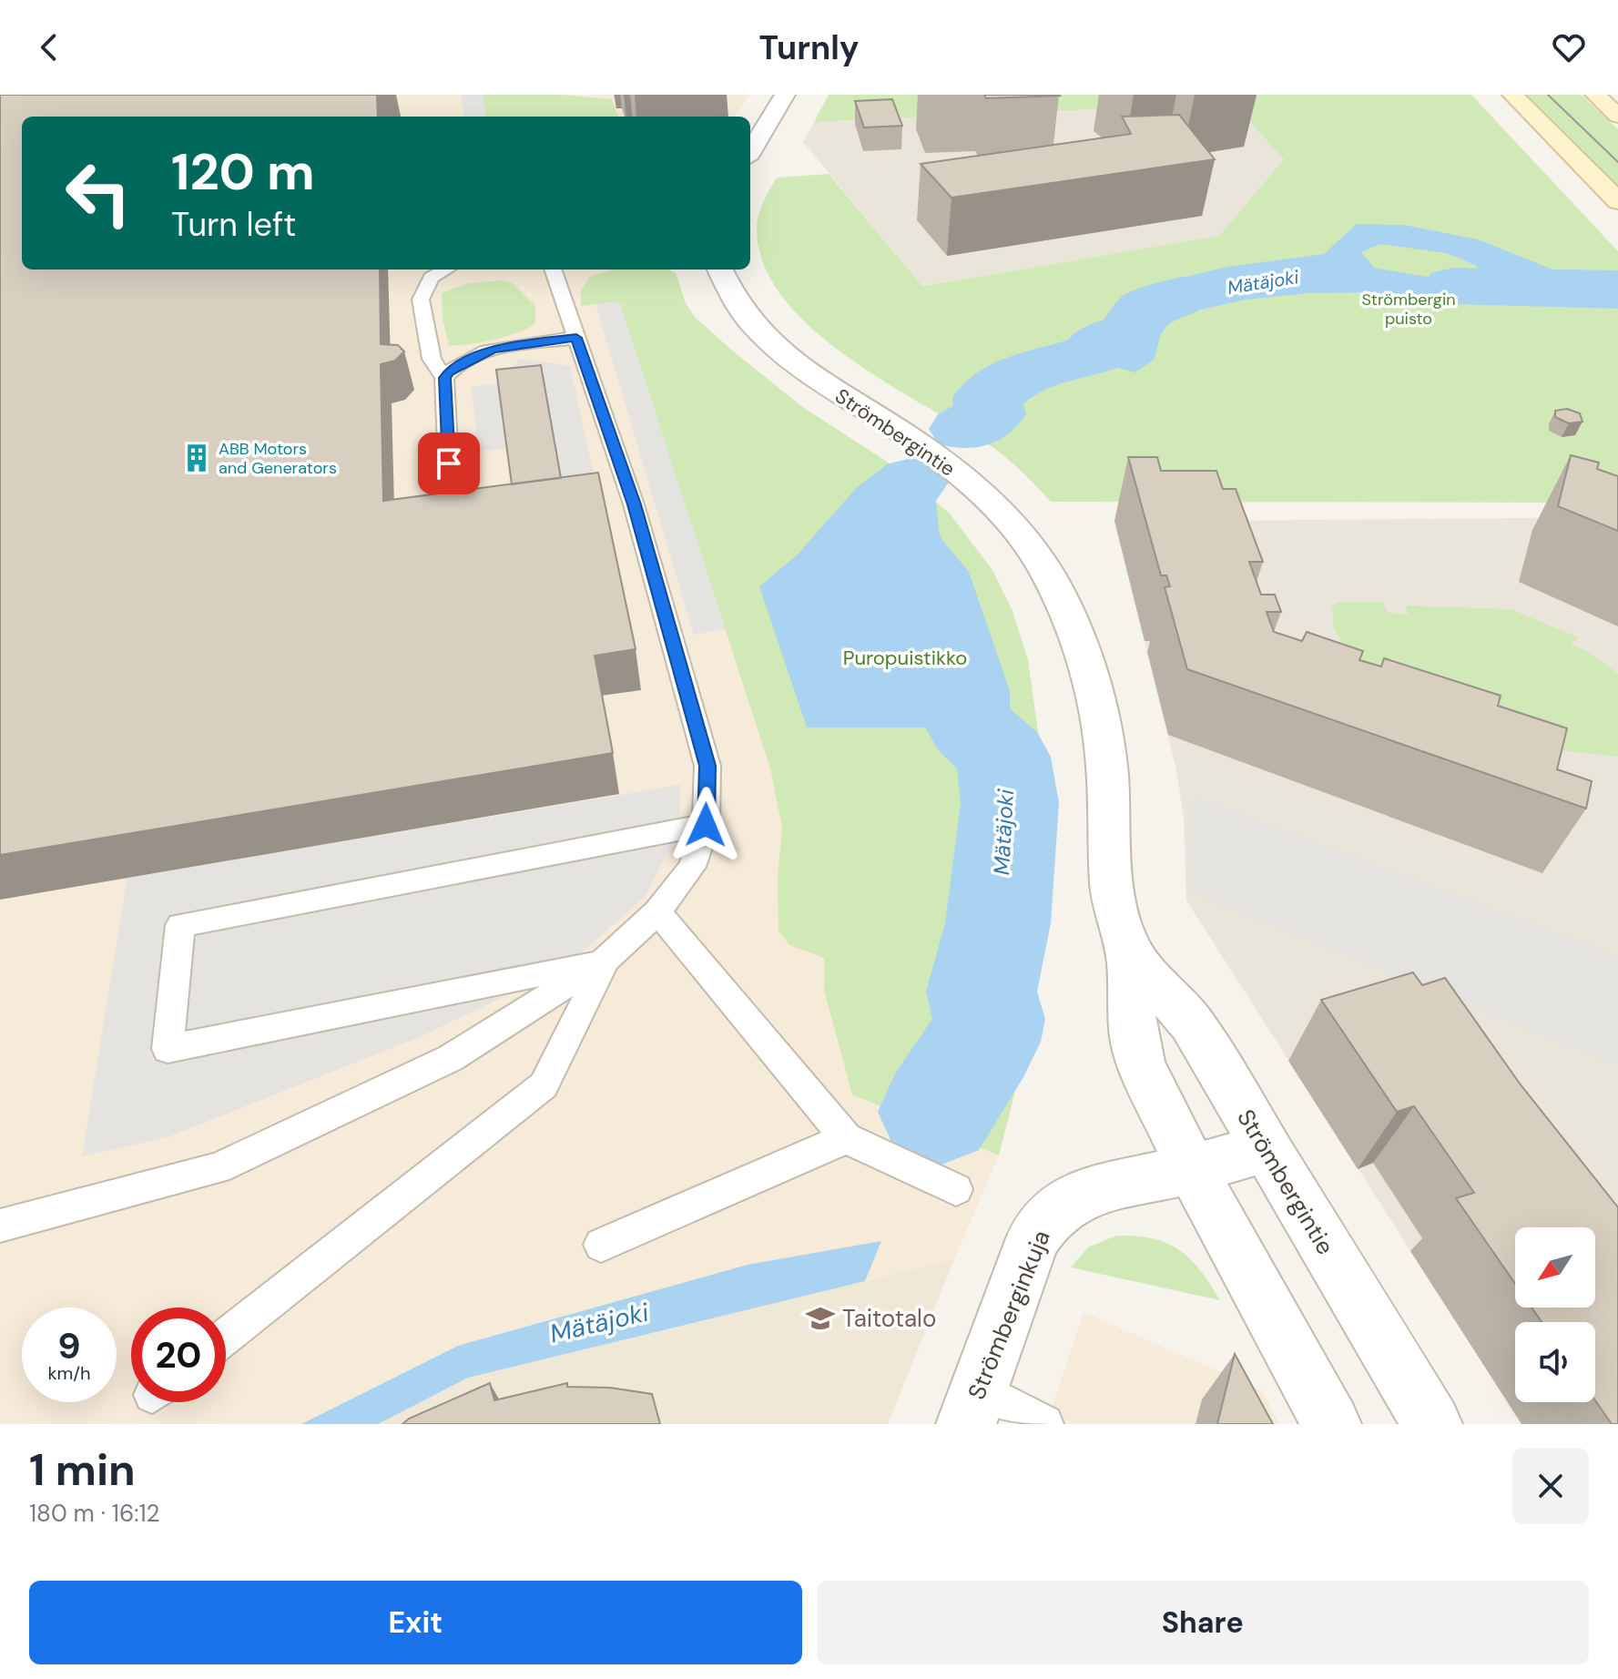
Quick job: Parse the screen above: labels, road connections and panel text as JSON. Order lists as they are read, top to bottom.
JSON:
{
  "streets": {
    "street": ["Strömbergintie", "Strömberginkuja"]
  },
  "crossings": [
    ["Strömbergintie", "Strömberginkuja"]
  ],
  "water": ["Mätäjoki"],
  "parks": ["Strömbergin puisto", "Puropuistikko"],
  "places": {
    "building": ["ABB Motors and Generators"],
    "school or university": ["Taitotalo"]
  },
  "north": "bottom left",
  "page": {
    "header": "Turnly",
    "turn": ["120 m", "Turn left"],
    "speed": "9 km/h",
    "limit": "20",
    "heading": ["1 min", "180 m · 16:12"],
    "buttons": ["Exit", "Share"]
  }
}
